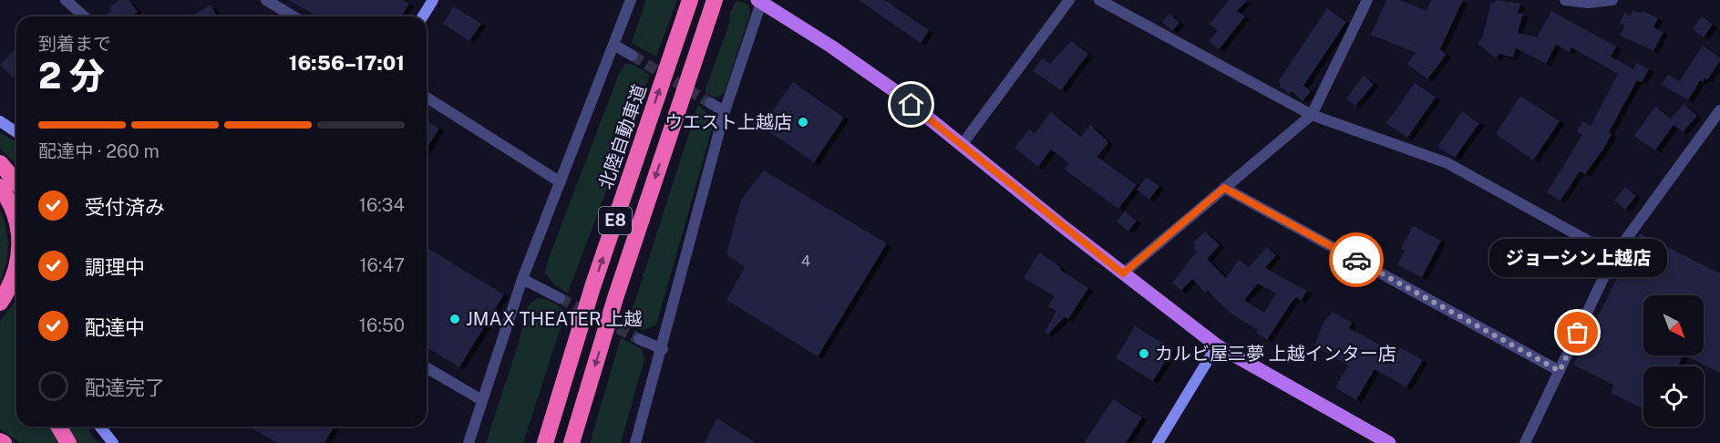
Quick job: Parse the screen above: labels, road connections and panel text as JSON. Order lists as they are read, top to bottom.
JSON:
{
  "streets": {
    "highway": ["北陸自動車道", "E8"]
  },
  "places": [
    "ウエスト上越店",
    "JMAX THEATER 上越",
    "ジョーシン上越店",
    "カルビ屋三夢 上越インター店"
  ],
  "house_numbers": ["4"],
  "north": "bottom right",
  "page": {
    "heading": ["2 分", "到着まで", "16:56–17:01"],
    "bar": "配達中 · 260 m",
    "list": [
      ["受付済み", "16:34"],
      ["調理中", "16:47"],
      ["配達中", "16:50"],
      "配達完了"
    ],
    "bubble": "ジョーシン上越店"
  }
}
